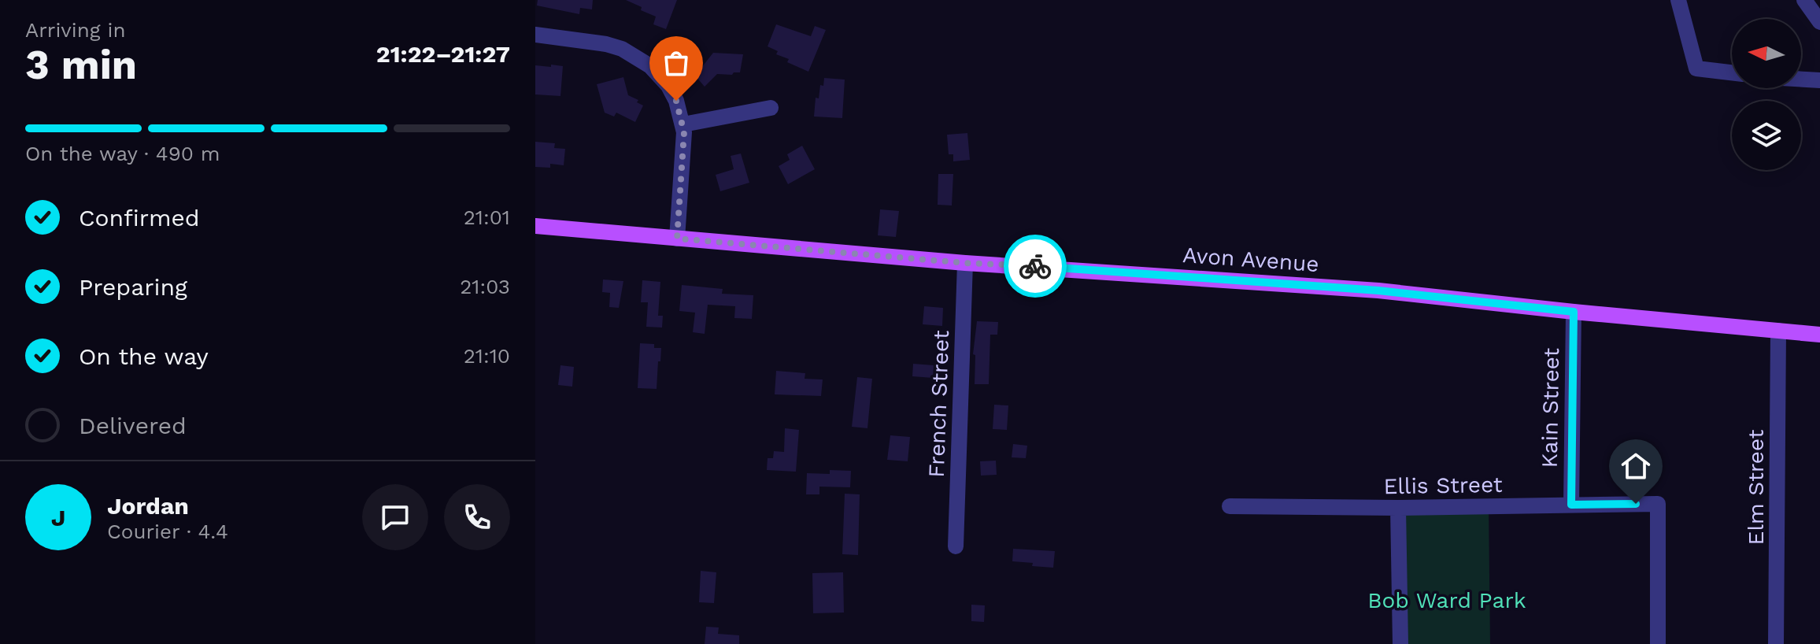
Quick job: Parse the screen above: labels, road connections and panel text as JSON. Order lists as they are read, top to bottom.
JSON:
{
  "streets": {
    "main road": ["Avon Avenue"],
    "street": [
      "French Street",
      "Kain Street",
      "Ellis Street",
      "Elm Street"
    ]
  },
  "crossings": [
    ["Avon Avenue", "French Street"],
    ["Avon Avenue", "Kain Street"],
    ["Avon Avenue", "Elm Street"],
    ["Kain Street", "Ellis Street"]
  ],
  "parks": ["Bob Ward Park"],
  "north": "left",
  "page": {
    "heading": ["3 min", "Arriving in", "21:22–21:27"],
    "panel": ["Jordan", "Courier · 4.4"],
    "bar": "On the way · 490 m",
    "list": [
      ["Confirmed", "21:01"],
      ["Preparing", "21:03"],
      ["On the way", "21:10"],
      "Delivered"
    ],
    "round": "J"
  }
}
